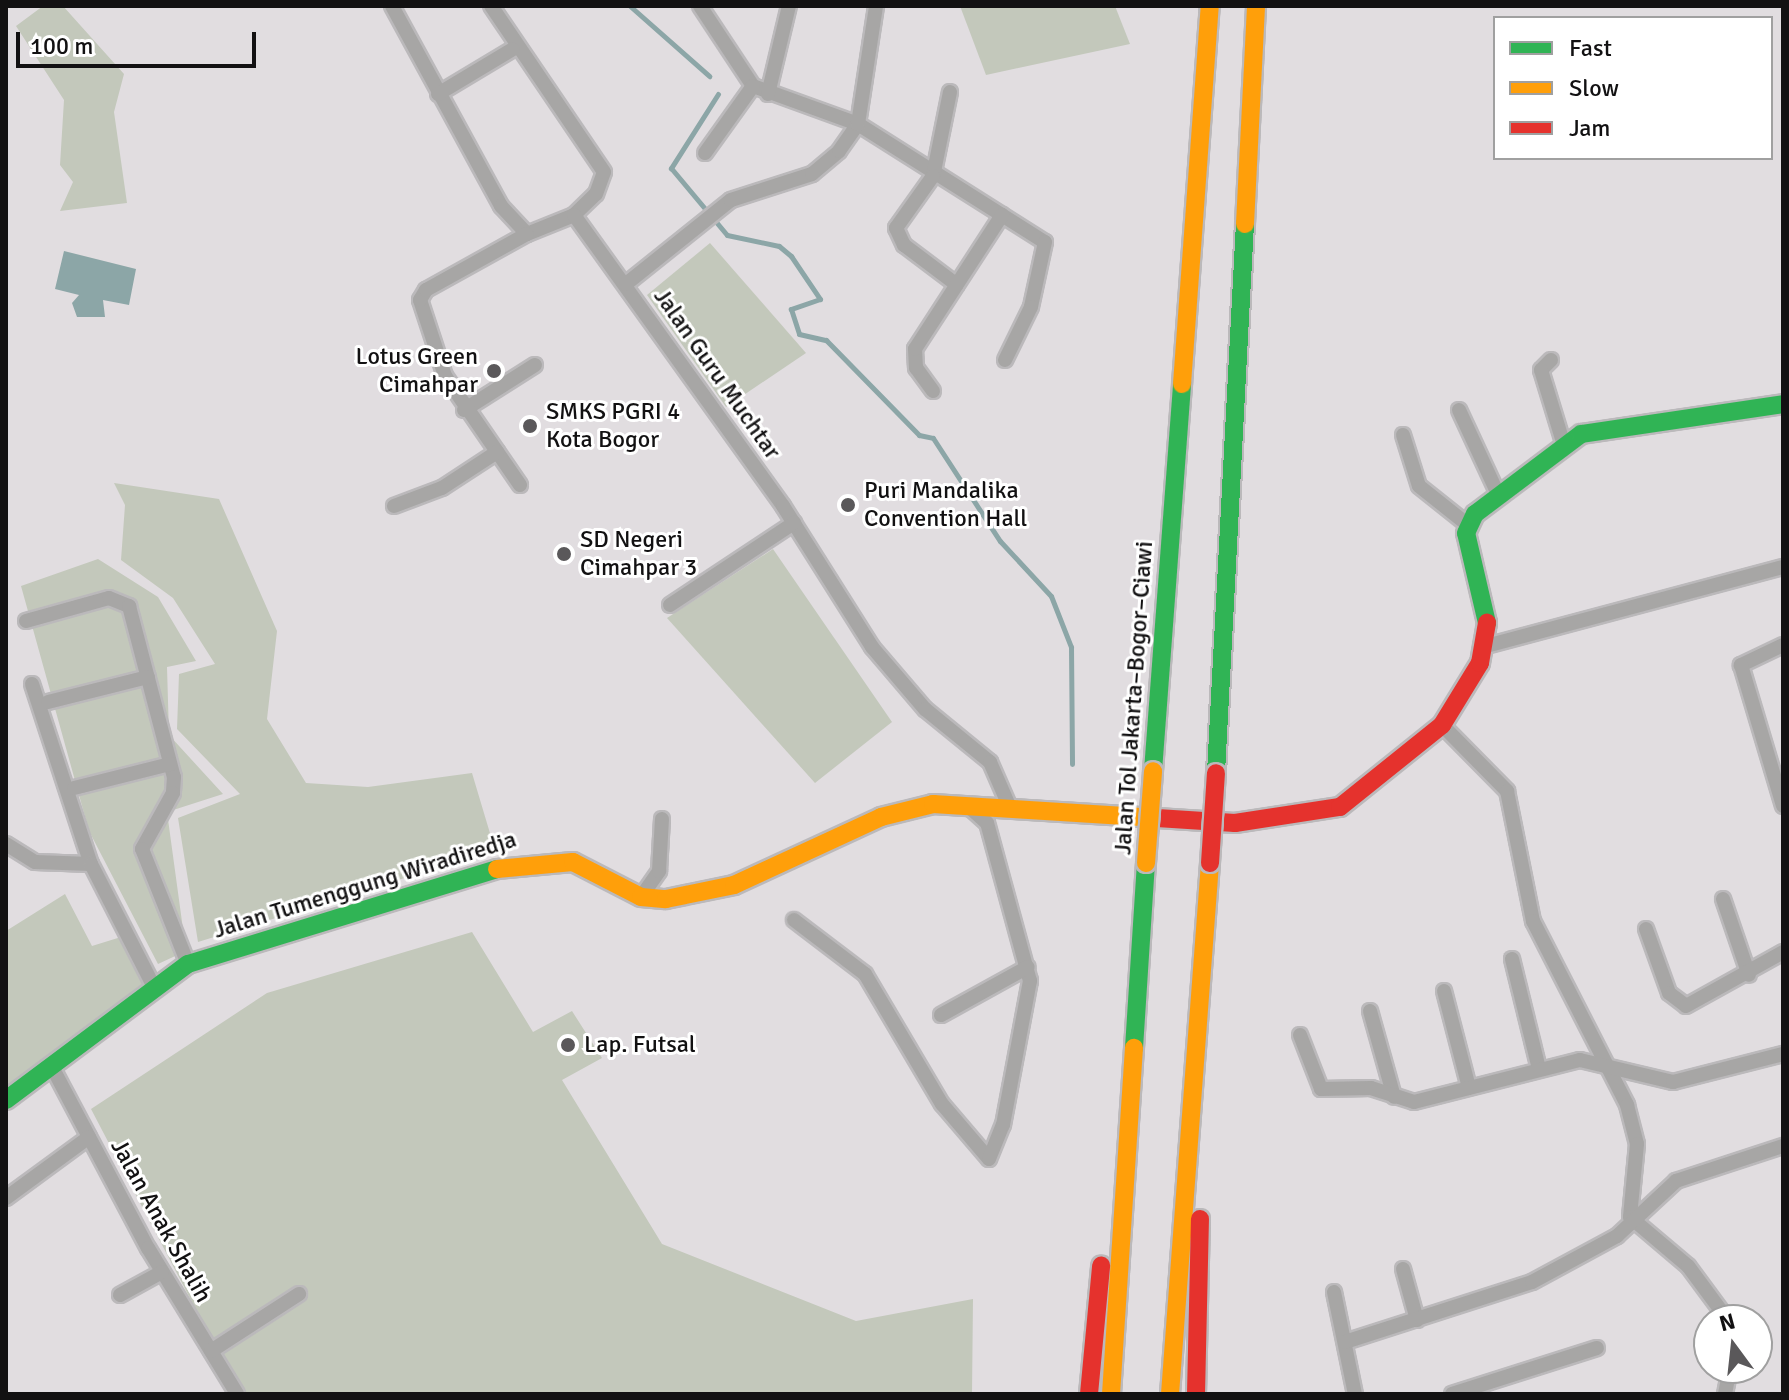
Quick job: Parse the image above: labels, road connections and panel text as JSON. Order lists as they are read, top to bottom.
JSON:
{
  "streets": {
    "main road": ["Jalan Tol Jakarta–Bogor–Ciawi", "Jalan Tumenggung Wiradiredja"],
    "street": ["Jalan Guru Muchtar", "Jalan Anak Shalih"]
  },
  "crossings": [
    ["Jalan Tumenggung Wiradiredja", "Jalan Anak Shalih"]
  ],
  "places": [
    "Lotus Green Cimahpar",
    "SMKS PGRI 4 Kota Bogor",
    "Puri Mandalika Convention Hall",
    "SD Negeri Cimahpar 3",
    "Lap. Futsal"
  ],
  "legend": ["Fast", "Slow", "Jam"],
  "scale_bar": "100 m",
  "north": "top"
}
